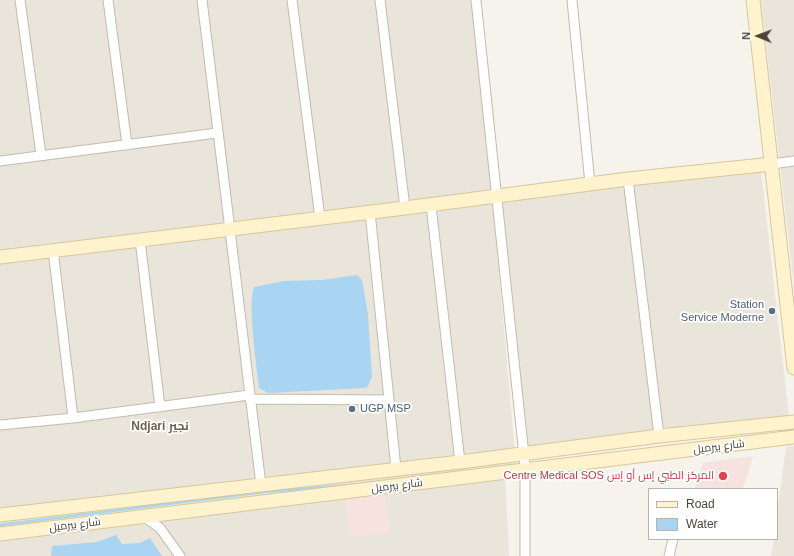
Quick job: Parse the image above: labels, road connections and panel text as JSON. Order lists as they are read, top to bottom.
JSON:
{
  "streets": {
    "street": ["شارع بيرميل"]
  },
  "districts": ["Ndjari نجير"],
  "places": ["Station Service Moderne", "UGP MSP", "Centre Medical SOS المركز الطبي إس أو إس"],
  "legend": ["Road", "Water"],
  "north": "left"
}
